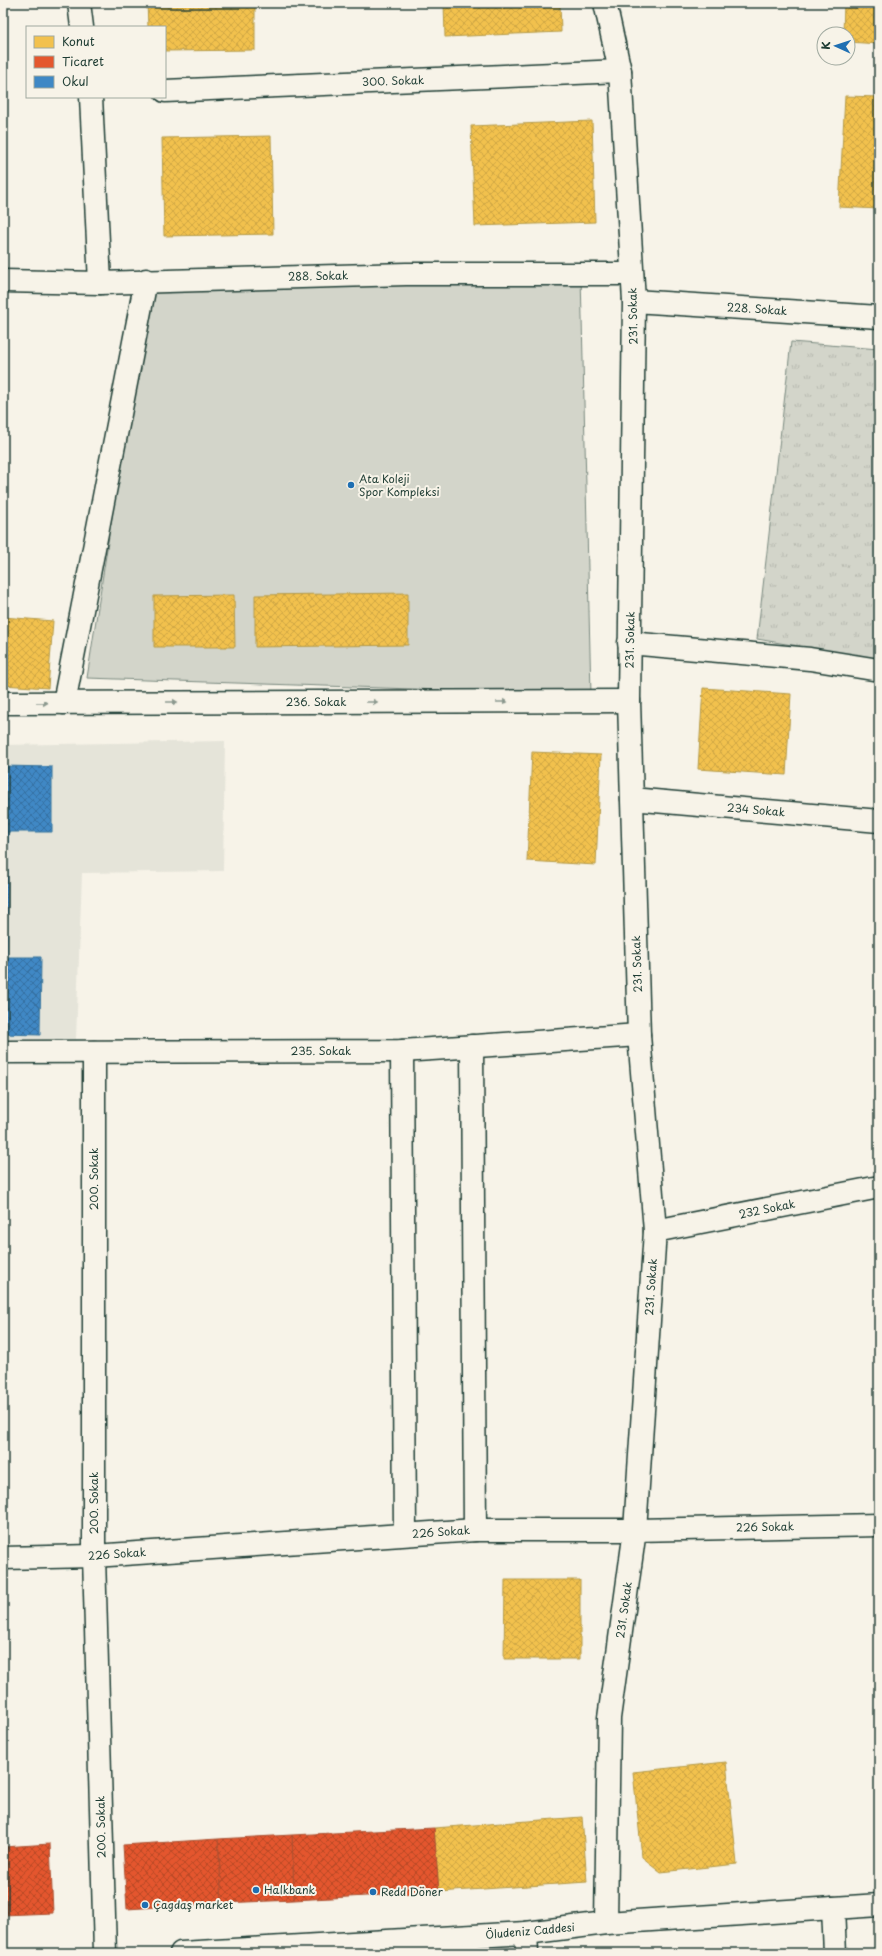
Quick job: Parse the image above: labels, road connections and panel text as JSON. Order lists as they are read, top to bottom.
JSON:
{
  "streets": {
    "street": [
      "300. Sokak",
      "288. Sokak",
      "228. Sokak",
      "231. Sokak",
      "236. Sokak",
      "234 Sokak",
      "235. Sokak",
      "200. Sokak",
      "232 Sokak",
      "226 Sokak",
      "Öludeniz Caddesi"
    ]
  },
  "crossings": [
    ["300. Sokak", "231. Sokak"],
    ["288. Sokak", "231. Sokak"],
    ["228. Sokak", "231. Sokak"],
    ["231. Sokak", "236. Sokak"],
    ["231. Sokak", "234 Sokak"],
    ["231. Sokak", "235. Sokak"],
    ["231. Sokak", "232 Sokak"],
    ["231. Sokak", "226 Sokak"],
    ["231. Sokak", "Öludeniz Caddesi"],
    ["235. Sokak", "200. Sokak"],
    ["200. Sokak", "226 Sokak"]
  ],
  "one_way": ["236. Sokak"],
  "places": [
    "Ata Koleji Spor Kompleksi",
    "Halkbank",
    "Redd Döner",
    "Çagdaş market"
  ],
  "legend": ["Konut", "Ticaret", "Okul"],
  "north": "left"
}
